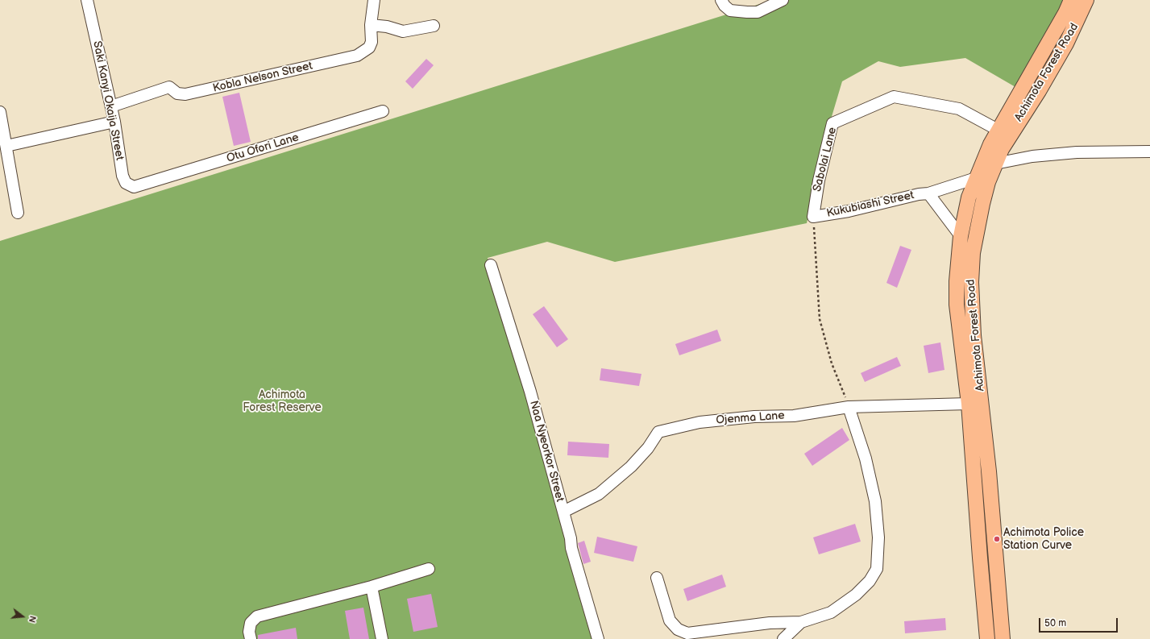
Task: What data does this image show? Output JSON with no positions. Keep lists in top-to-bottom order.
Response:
{
  "streets": {
    "main road": ["Achimota Forest Road"],
    "street": [
      "Kobla Nelson Street",
      "Saki Kanyi Okaija Street",
      "Otu Ofori Lane",
      "Sabolai Lane",
      "Kukubiashi Street",
      "Ojenma Lane",
      "Naa Nyeorkor Street"
    ]
  },
  "crossings": [
    ["Achimota Forest Road", "Sabolai Lane"],
    ["Achimota Forest Road", "Kukubiashi Street"],
    ["Achimota Forest Road", "Ojenma Lane"],
    ["Kobla Nelson Street", "Saki Kanyi Okaija Street"],
    ["Saki Kanyi Okaija Street", "Otu Ofori Lane"],
    ["Sabolai Lane", "Kukubiashi Street"],
    ["Ojenma Lane", "Naa Nyeorkor Street"]
  ],
  "parks": ["Achimota Forest Reserve"],
  "places": ["Achimota Police Station Curve"],
  "scale_bar": "50 m",
  "north": "right"
}
